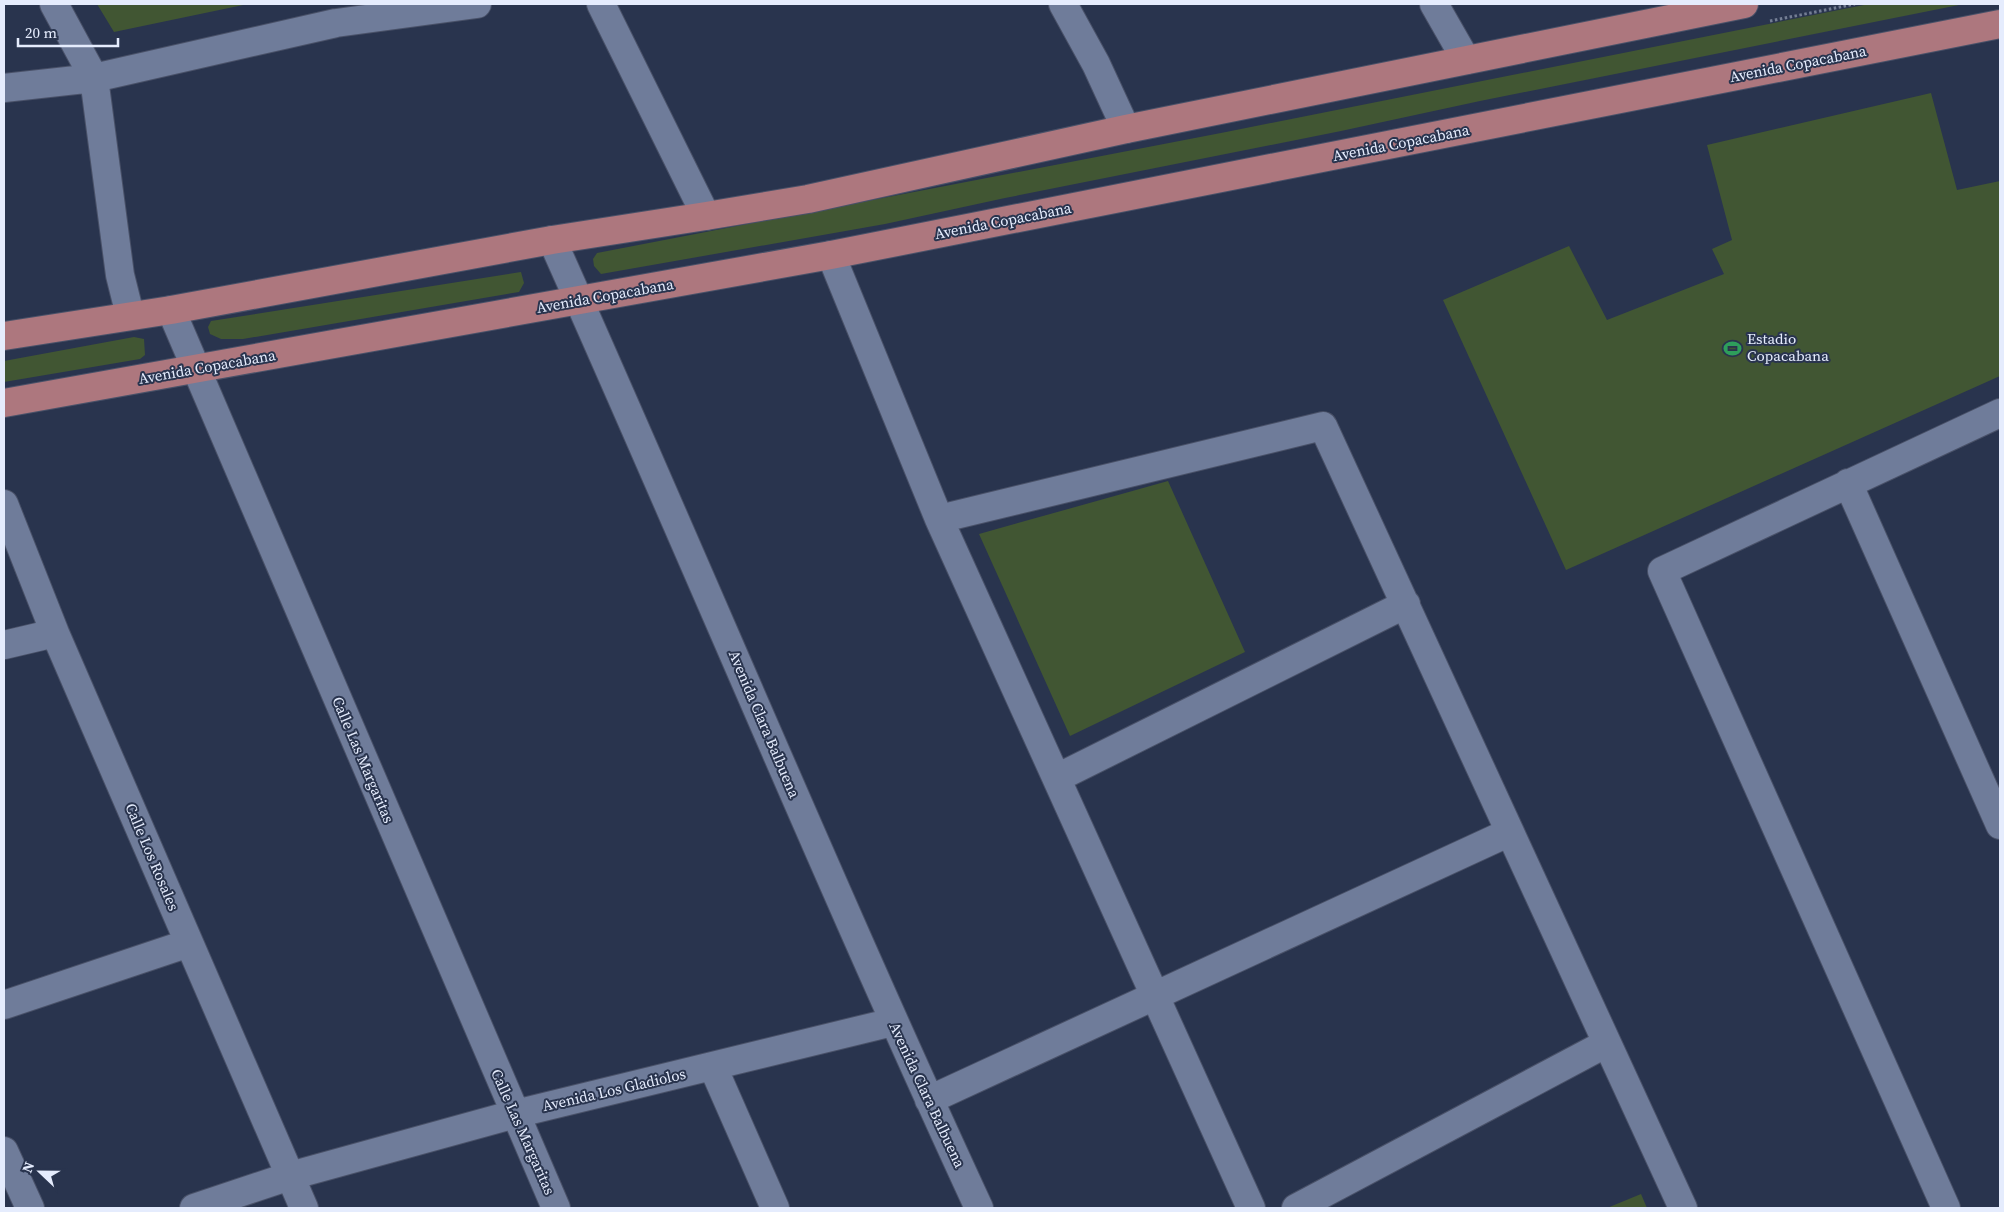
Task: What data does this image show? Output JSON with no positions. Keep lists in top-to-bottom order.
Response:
{
  "streets": {
    "main road": ["Avenida Copacabana"],
    "street": [
      "Avenida Clara Balbuena",
      "Calle Las Margaritas",
      "Calle Los Rosales",
      "Avenida Los Gladiolos"
    ]
  },
  "crossings": [
    ["Avenida Copacabana", "Avenida Clara Balbuena"],
    ["Avenida Copacabana", "Calle Las Margaritas"],
    ["Avenida Clara Balbuena", "Avenida Los Gladiolos"],
    ["Calle Las Margaritas", "Avenida Los Gladiolos"],
    ["Calle Los Rosales", "Avenida Los Gladiolos"]
  ],
  "places": {
    "sports": ["Estadio Copacabana"]
  },
  "scale_bar": "20 m",
  "north": "left"
}
